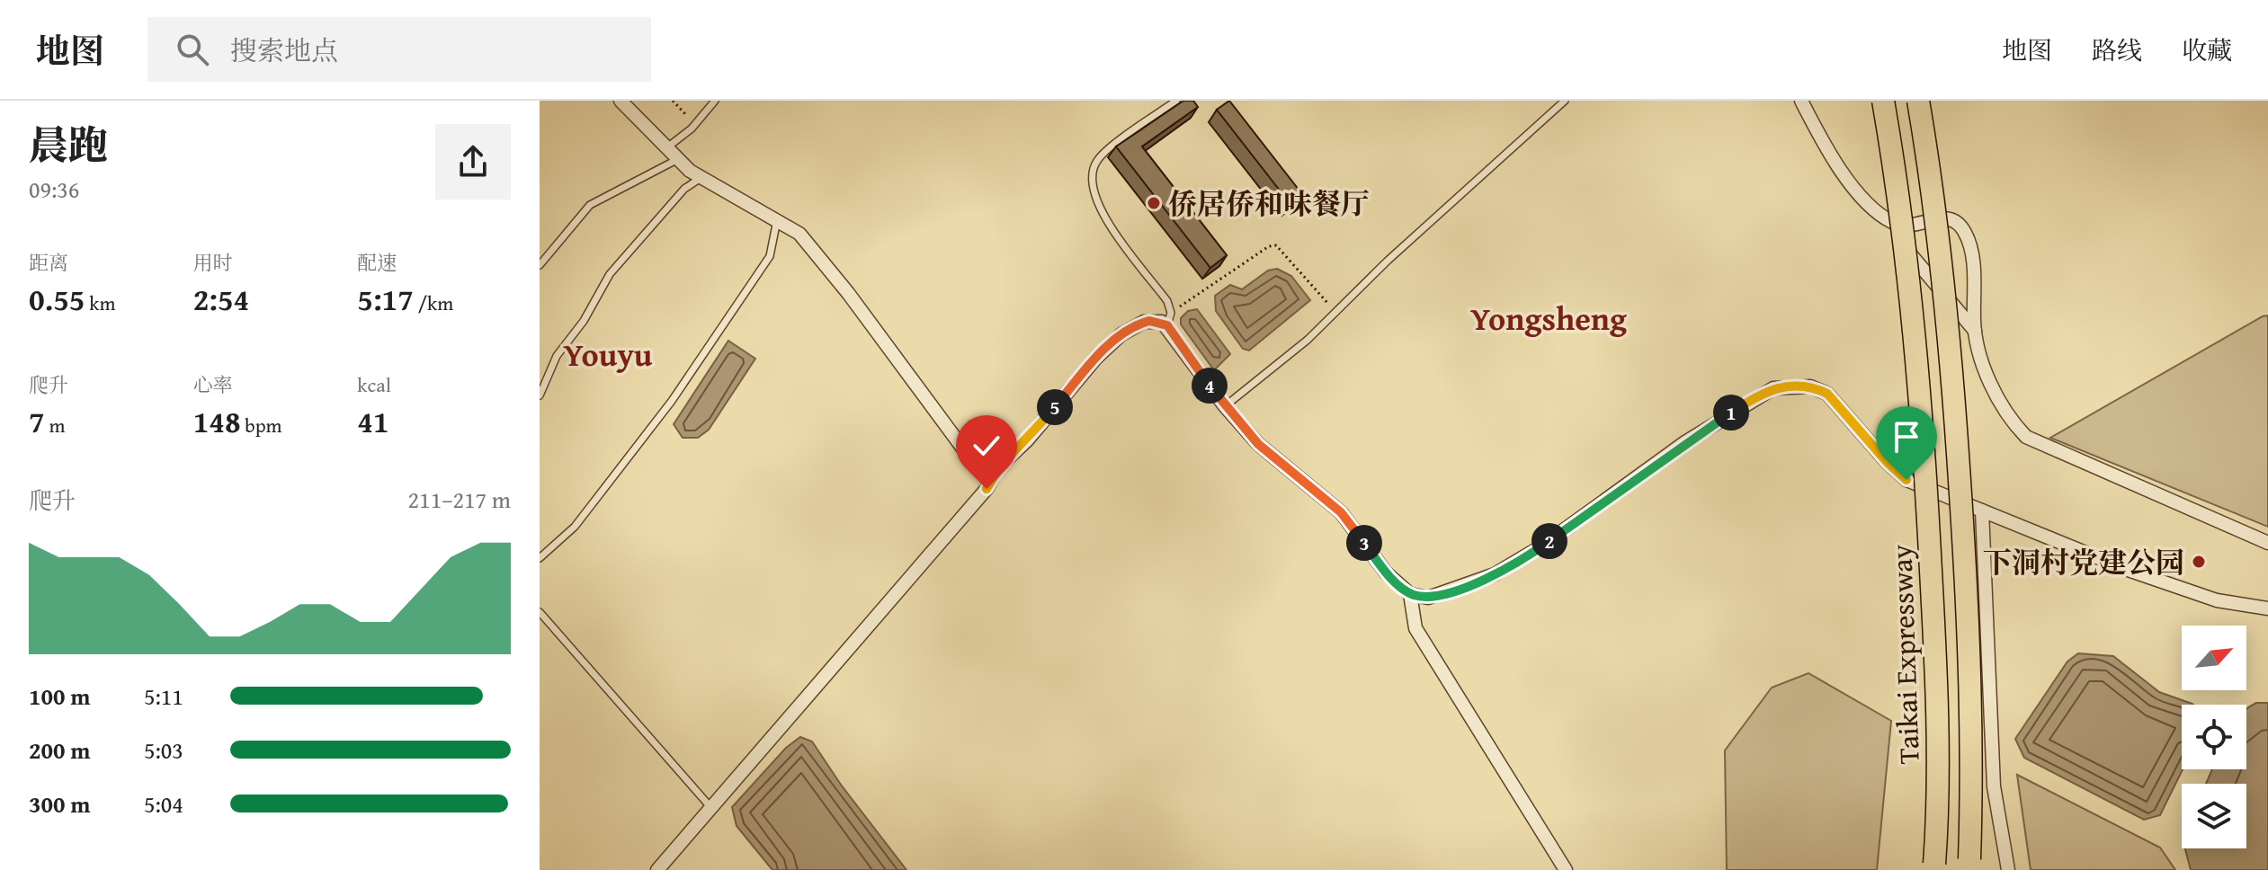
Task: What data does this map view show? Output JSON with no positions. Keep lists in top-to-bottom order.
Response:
{
  "streets": {
    "highway": ["Taikai Expressway"]
  },
  "districts": ["Yongsheng", "Youyu"],
  "places": ["侨居侨和味餐厅", "下洞村党建公园"],
  "north": "top right",
  "page": {
    "header": "地图",
    "search": "搜索地点",
    "nav": ["地图", "路线", "收藏"],
    "heading": ["晨跑", "09:36"],
    "stats": [
      ["距离", "0.55 km"],
      ["用时", "2:54"],
      ["配速", "5:17 /km"],
      ["爬升", "7 m"],
      ["心率", "148 bpm"],
      ["kcal", "41"]
    ],
    "pins": [
      "4",
      "5",
      "1",
      "2",
      "3"
    ],
    "chart": ["爬升", "211–217 m"],
    "list": [
      {
        "name": "100 m",
        "note": "5:11"
      },
      {
        "name": "200 m",
        "note": "5:03"
      },
      {
        "name": "300 m",
        "note": "5:04"
      }
    ]
  }
}
